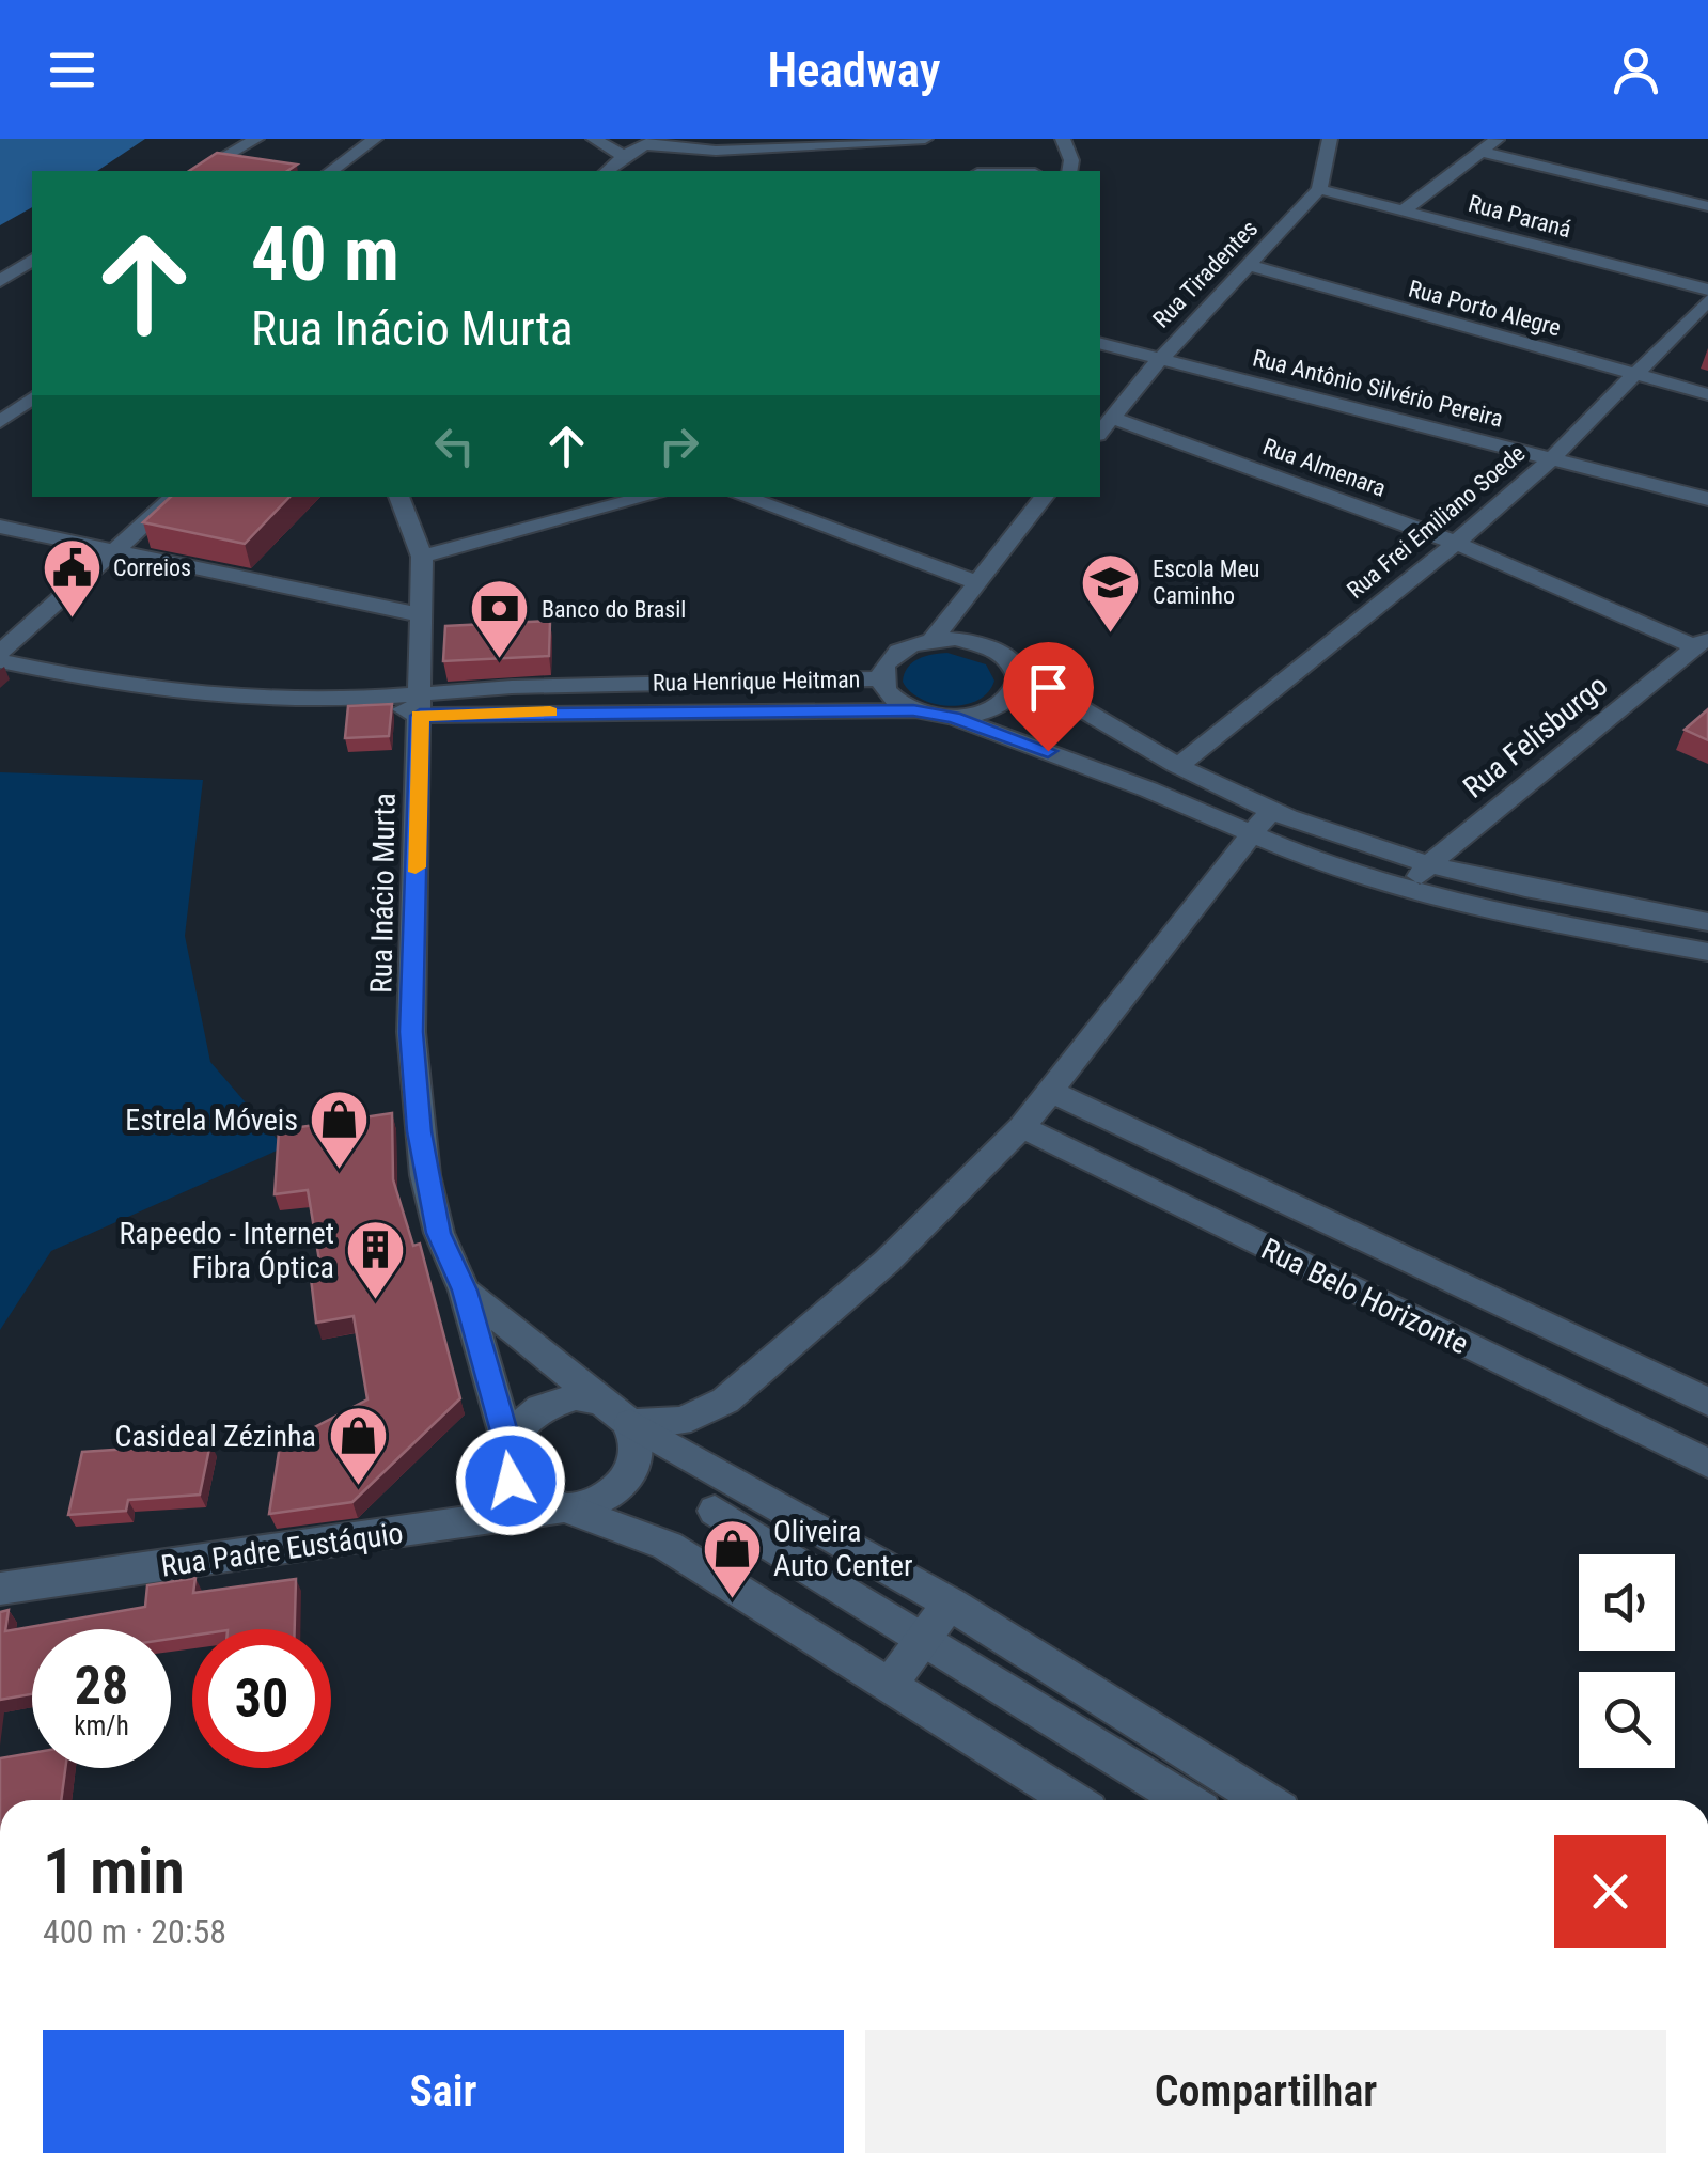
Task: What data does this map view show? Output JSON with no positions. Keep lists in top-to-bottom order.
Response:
{
  "streets": {
    "street": [
      "Rua Paraná",
      "Rua Tiradentes",
      "Rua Porto Alegre",
      "Rua Antônio Silvério Pereira",
      "Rua Almenara",
      "Rua Frei Emiliano Soede",
      "Rua Henrique Heitman",
      "Rua Felisburgo",
      "Rua Inácio Murta",
      "Rua Belo Horizonte",
      "Rua Padre Eustáquio"
    ]
  },
  "crossings": [
    ["Rua Paraná", "Rua Tiradentes"],
    ["Rua Tiradentes", "Rua Porto Alegre"],
    ["Rua Tiradentes", "Rua Antônio Silvério Pereira"],
    ["Rua Tiradentes", "Rua Almenara"],
    ["Rua Porto Alegre", "Rua Frei Emiliano Soede"],
    ["Rua Antônio Silvério Pereira", "Rua Frei Emiliano Soede"],
    ["Rua Almenara", "Rua Frei Emiliano Soede"],
    ["Rua Almenara", "Rua Felisburgo"],
    ["Rua Henrique Heitman", "Rua Inácio Murta"],
    ["Rua Inácio Murta", "Rua Padre Eustáquio"]
  ],
  "places": {
    "public building": ["Correios"],
    "school or university": ["Escola Meu Caminho"],
    "bank": ["Banco do Brasil"],
    "shop": ["Estrela Móveis", "Casideal Zézinha", "Oliveira Auto Center"],
    "building": ["Rapeedo - Internet Fibra Óptica"]
  },
  "page": {
    "header": "Headway",
    "turn": ["40 m", "Rua Inácio Murta"],
    "speed": "28 km/h",
    "limit": "30",
    "heading": ["1 min", "400 m · 20:58"],
    "buttons": ["Sair", "Compartilhar"]
  }
}
